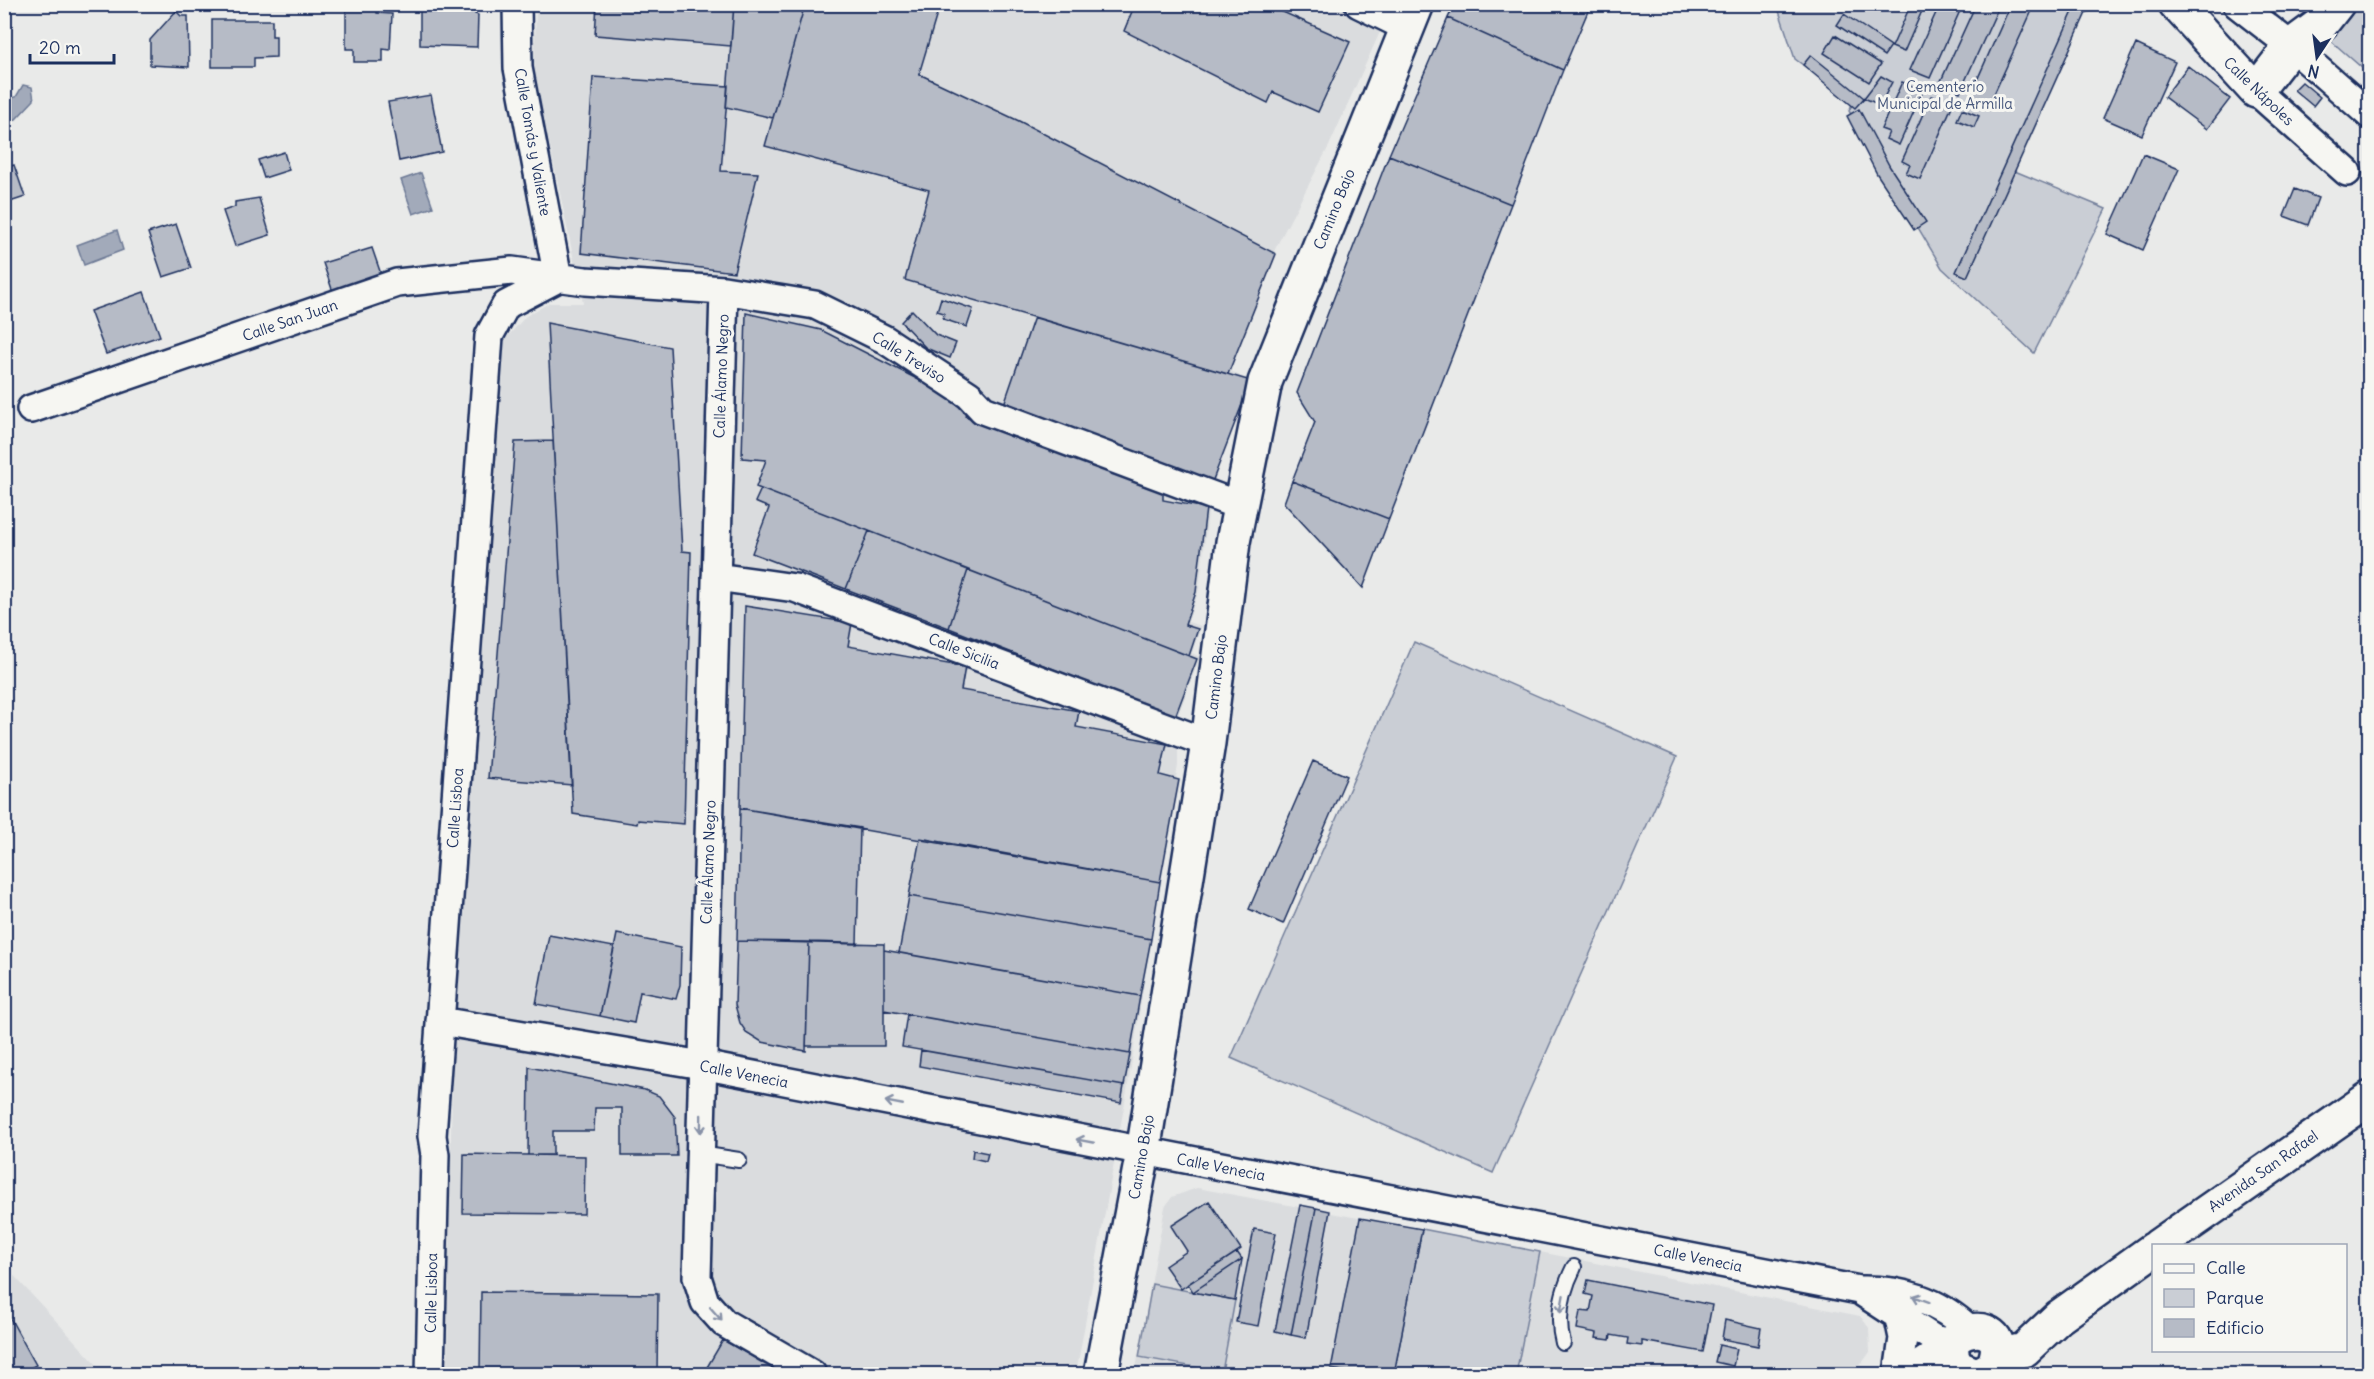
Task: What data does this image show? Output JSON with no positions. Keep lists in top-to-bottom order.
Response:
{
  "streets": {
    "street": [
      "Calle Nápoles",
      "Calle Tomás y Valiente",
      "Camino Bajo",
      "Calle San Juan",
      "Calle Treviso",
      "Calle Álamo Negro",
      "Calle Sicilia",
      "Calle Lisboa",
      "Calle Venecia",
      "Avenida San Rafael"
    ]
  },
  "crossings": [
    ["Calle Tomás y Valiente", "Calle San Juan"],
    ["Calle Tomás y Valiente", "Calle Treviso"],
    ["Calle Tomás y Valiente", "Calle Lisboa"],
    ["Camino Bajo", "Calle Treviso"],
    ["Camino Bajo", "Calle Sicilia"],
    ["Camino Bajo", "Calle Venecia"],
    ["Calle San Juan", "Calle Treviso"],
    ["Calle San Juan", "Calle Lisboa"],
    ["Calle Treviso", "Calle Álamo Negro"],
    ["Calle Treviso", "Calle Lisboa"],
    ["Calle Álamo Negro", "Calle Sicilia"],
    ["Calle Álamo Negro", "Calle Venecia"],
    ["Calle Lisboa", "Calle Venecia"]
  ],
  "parks": ["Cementerio Municipal de Armilla"],
  "legend": ["Calle", "Parque", "Edificio"],
  "scale_bar": "20 m",
  "north": "bottom"
}
